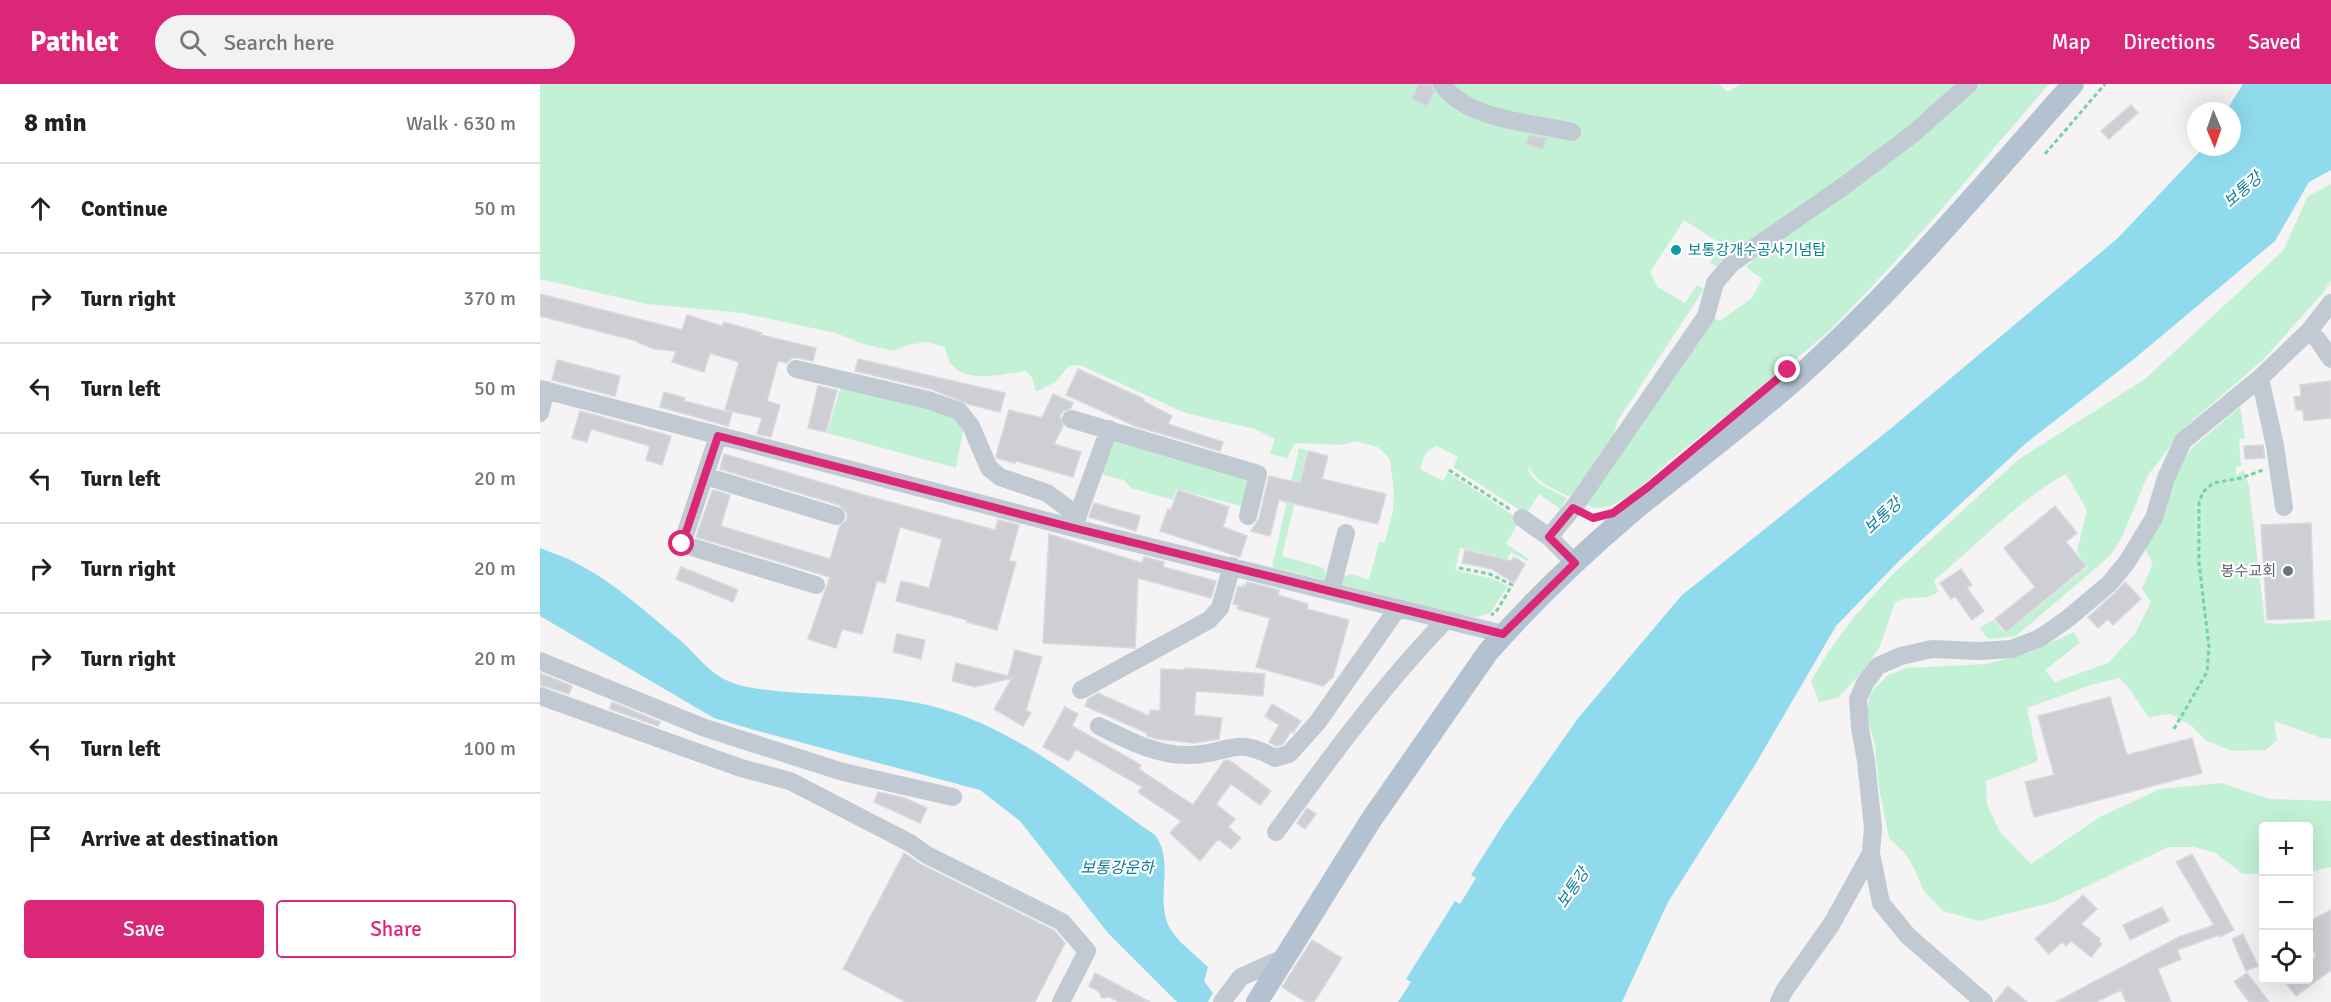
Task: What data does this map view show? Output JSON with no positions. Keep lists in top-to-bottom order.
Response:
{
  "water": ["보통강", "보통강운하"],
  "places": ["보통강개수공사기념탑", "봉수교회"],
  "north": "bottom",
  "page": {
    "header": "Pathlet",
    "search": "Search here",
    "nav": ["Map", "Directions", "Saved"],
    "heading": ["8 min", "Walk · 630 m"],
    "list": [
      ["Continue", "50 m"],
      ["Turn right", "370 m"],
      ["Turn left", "50 m"],
      ["Turn left", "20 m"],
      ["Turn right", "20 m"],
      ["Turn right", "20 m"],
      ["Turn left", "100 m"],
      "Arrive at destination"
    ],
    "map_buttons": ["+", "−"],
    "buttons": ["Save", "Share"]
  }
}
